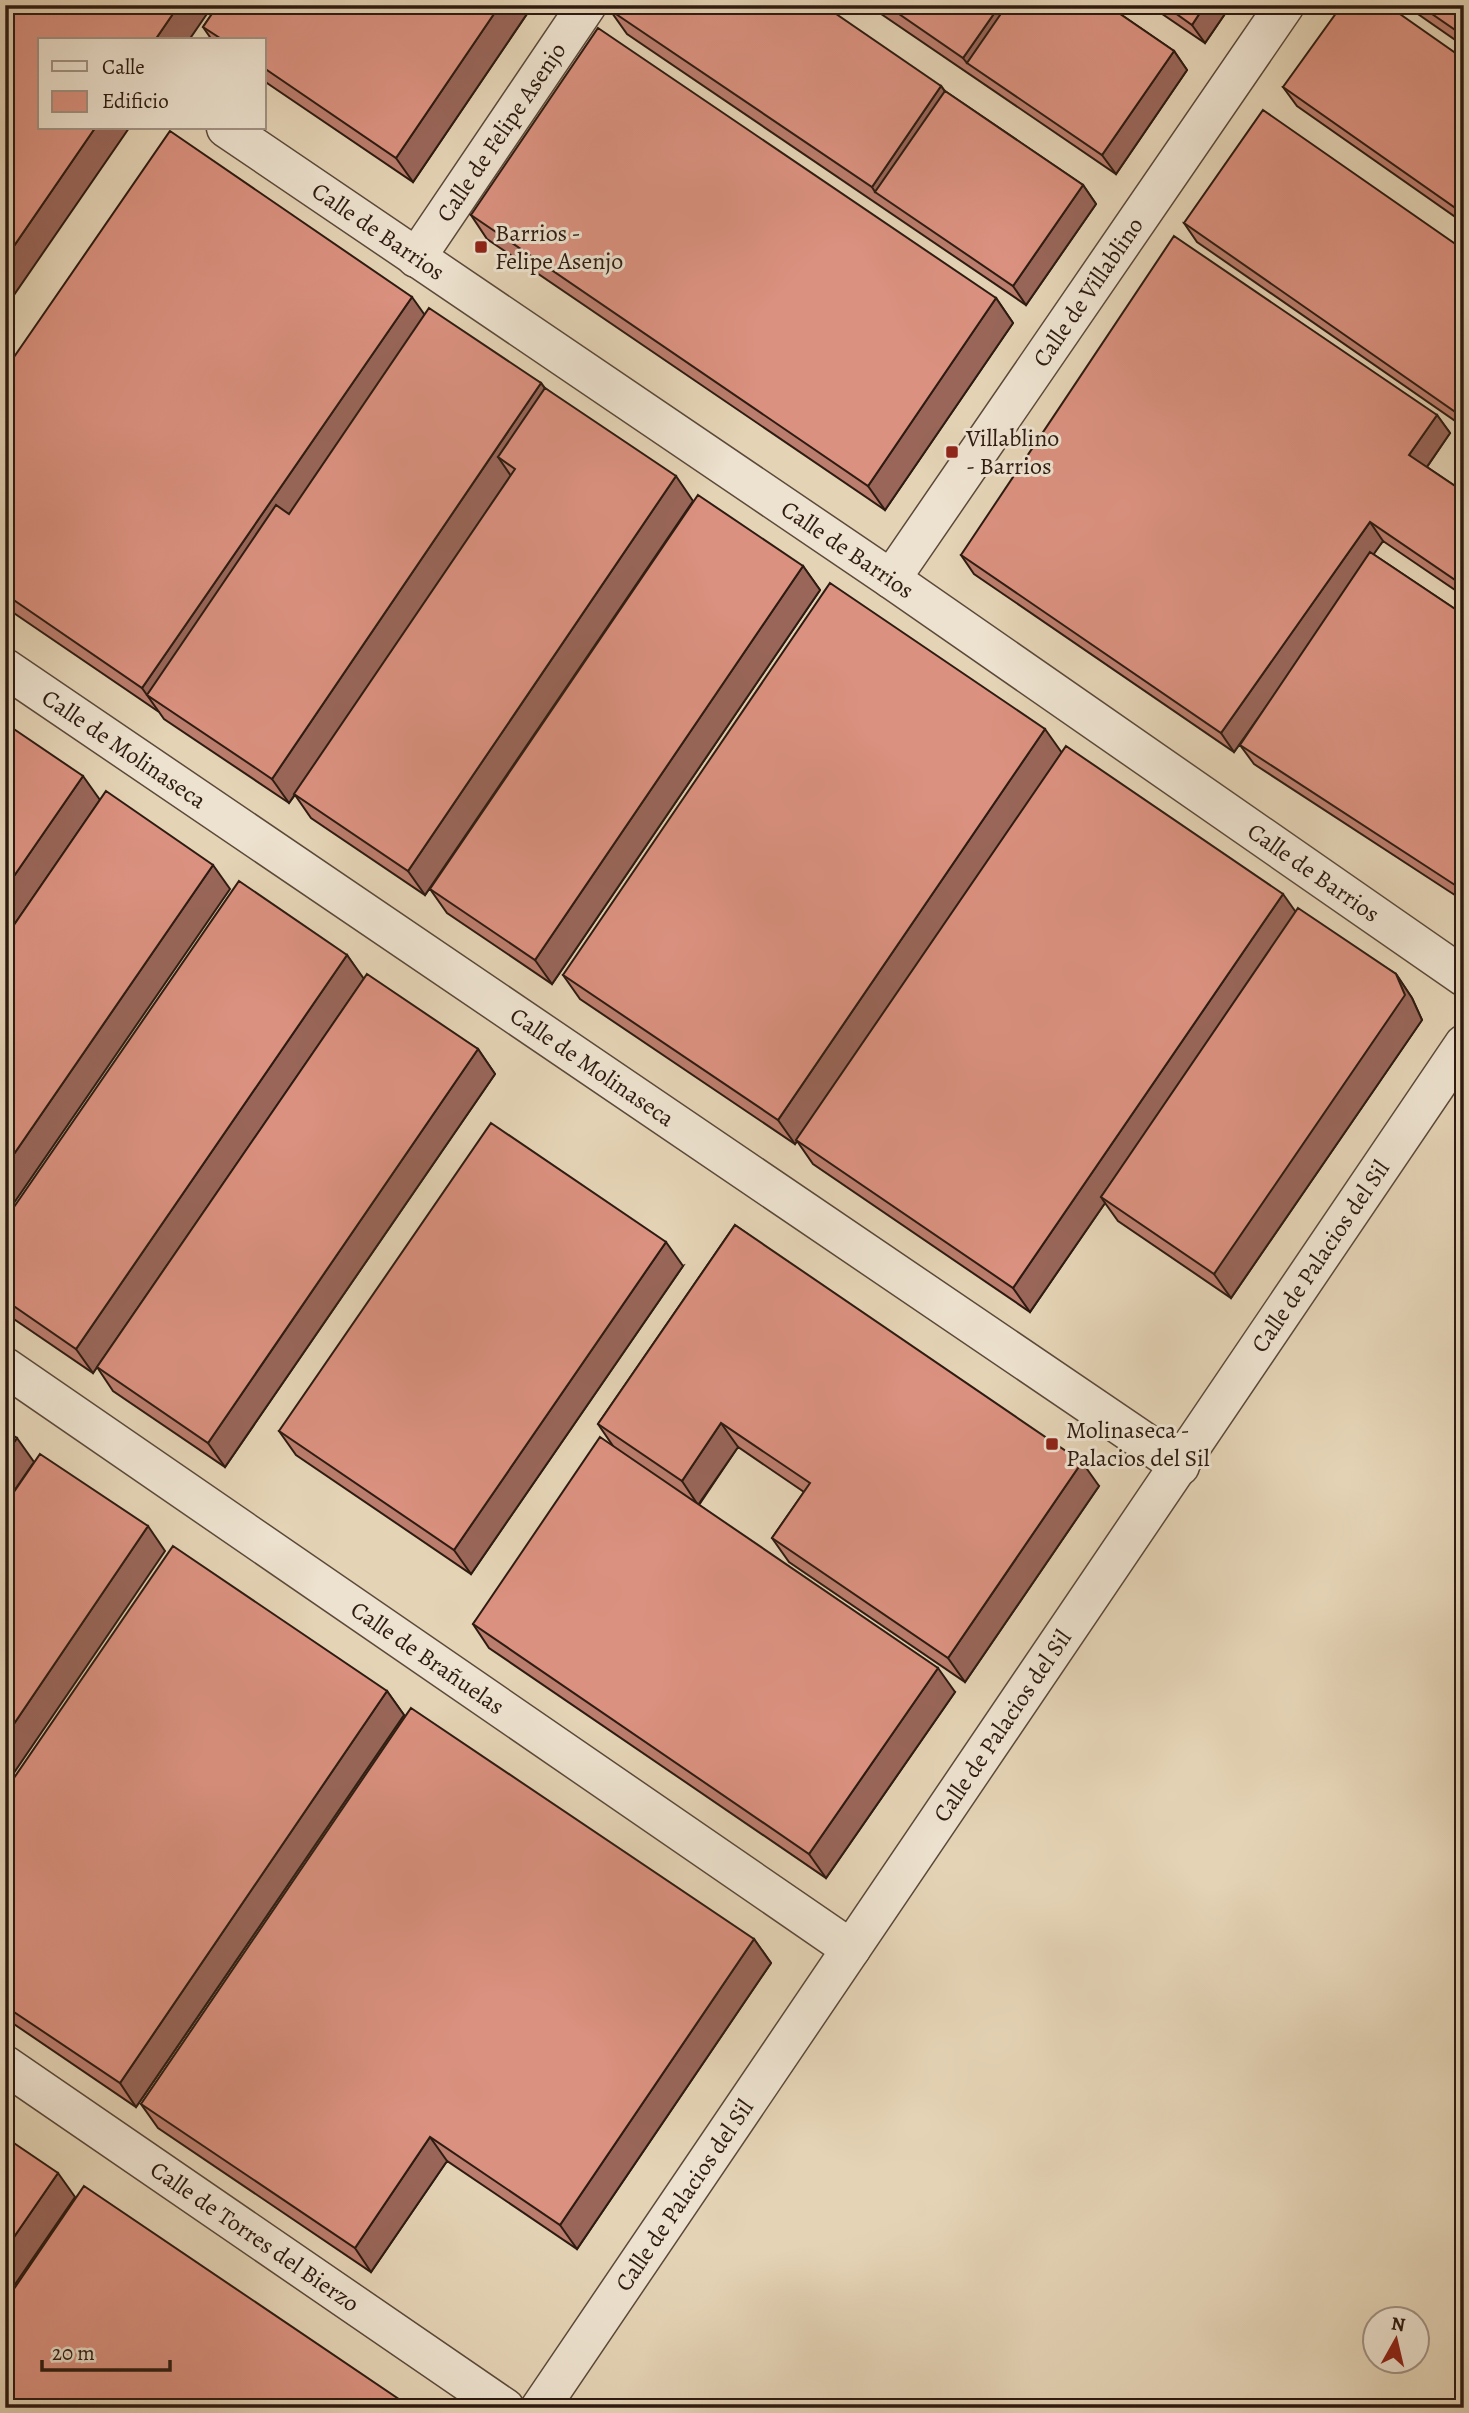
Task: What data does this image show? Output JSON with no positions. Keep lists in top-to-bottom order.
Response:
{
  "streets": {
    "street": [
      "Calle de Felipe Asenjo",
      "Calle de Barrios",
      "Calle de Villablino",
      "Calle de Molinaseca",
      "Calle de Palacios del Sil",
      "Calle de Brañuelas",
      "Calle de Torres del Bierzo"
    ]
  },
  "crossings": [
    ["Calle de Felipe Asenjo", "Calle de Barrios"],
    ["Calle de Barrios", "Calle de Villablino"],
    ["Calle de Molinaseca", "Calle de Palacios del Sil"],
    ["Calle de Palacios del Sil", "Calle de Brañuelas"]
  ],
  "places": {
    "transit": ["Barrios - Felipe Asenjo", "Villablino - Barrios", "Molinaseca - Palacios del Sil"]
  },
  "legend": ["Calle", "Edificio"],
  "scale_bar": "20 m",
  "north": "top"
}
